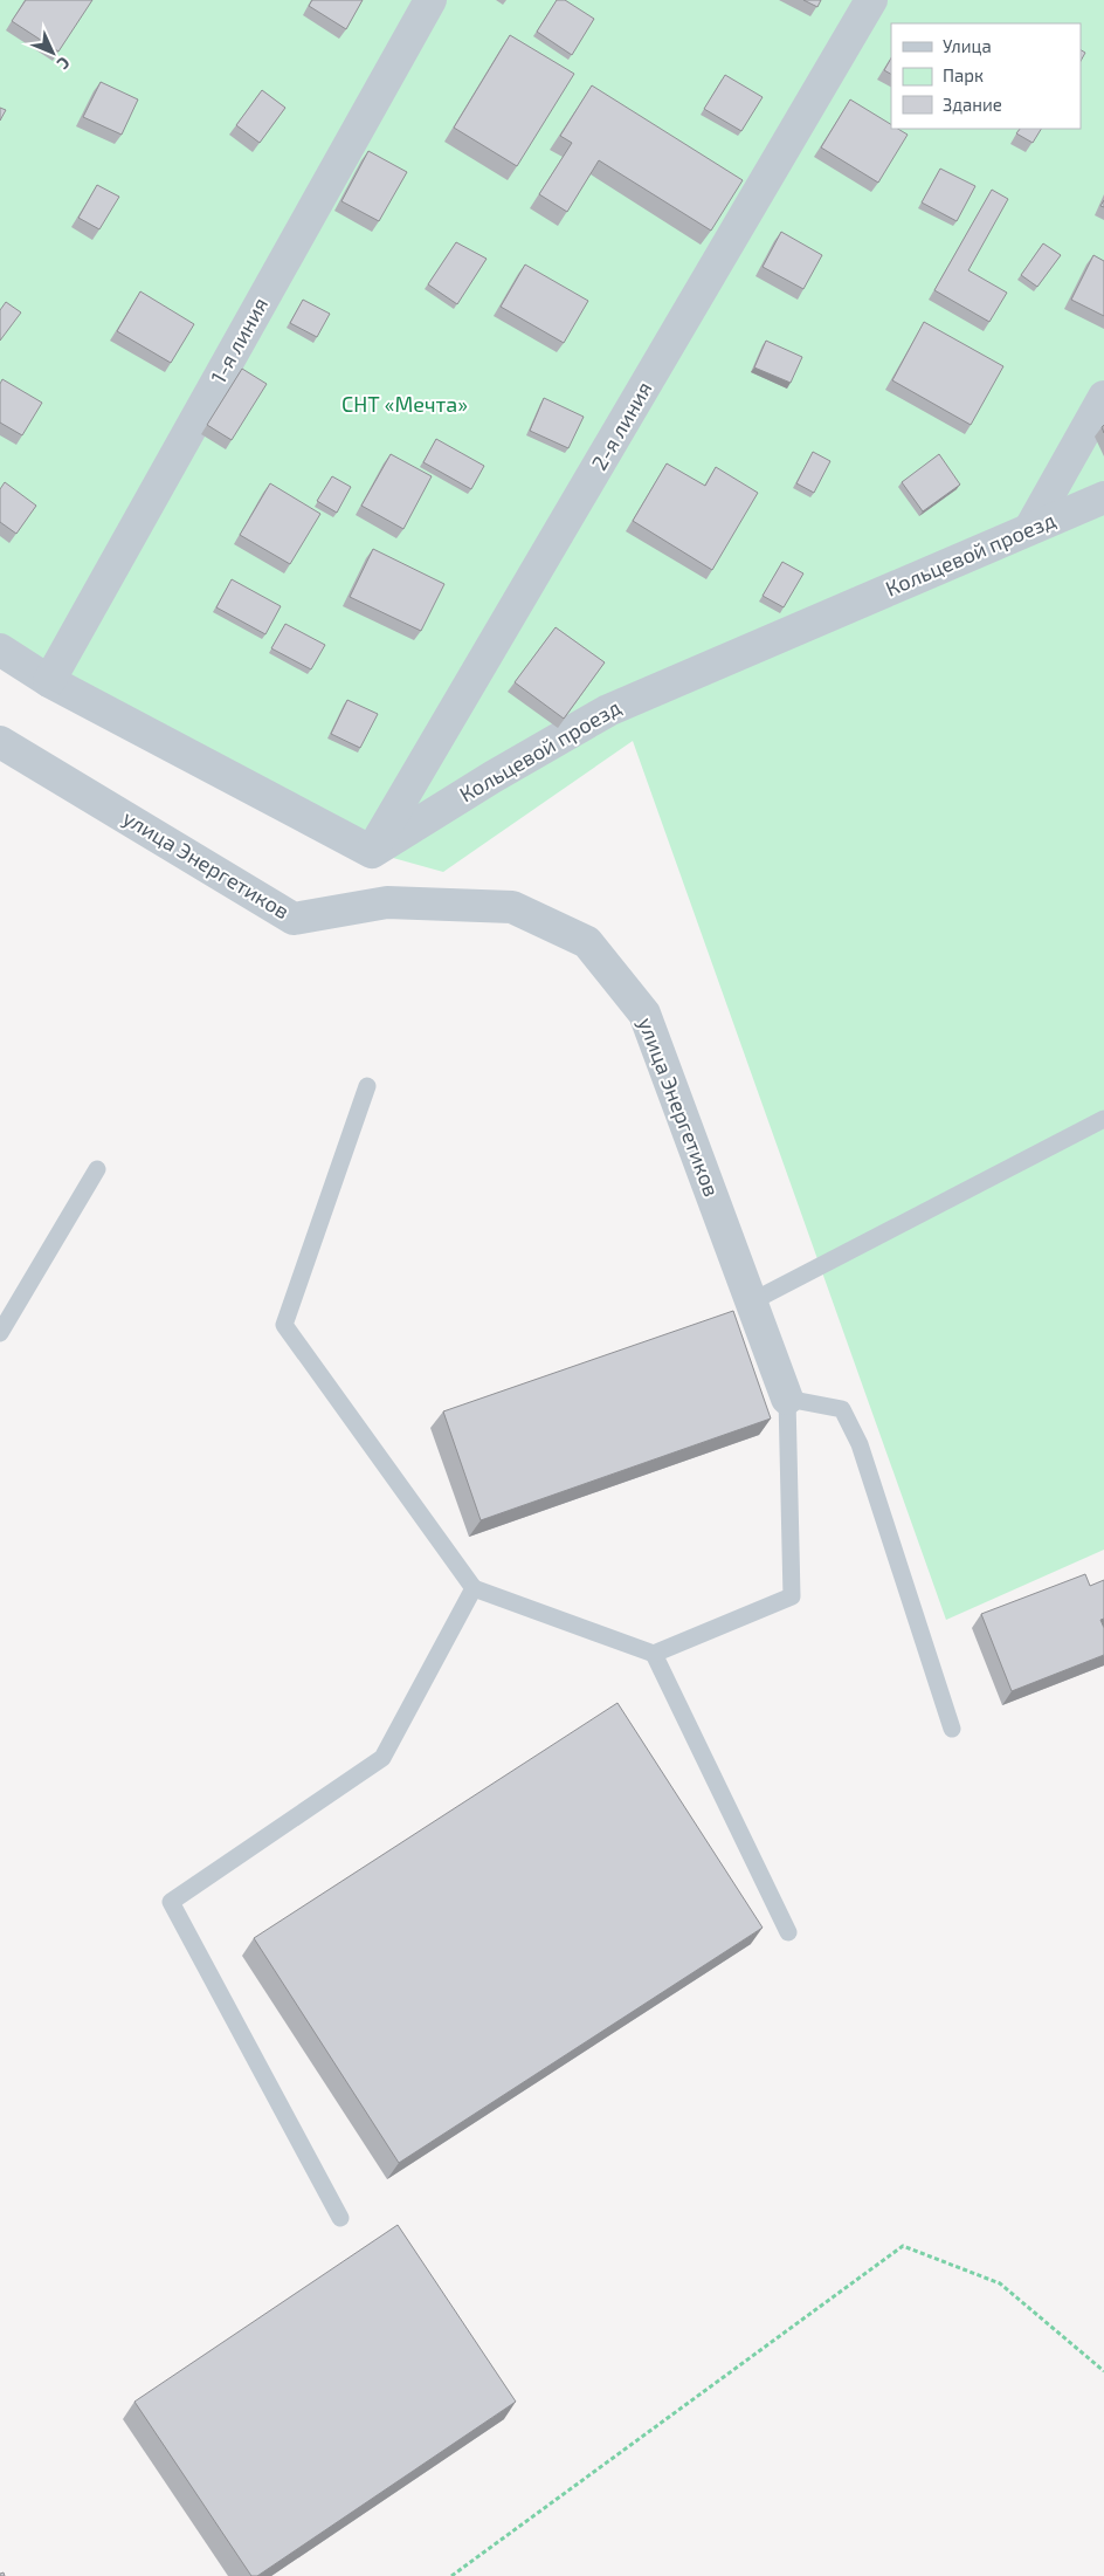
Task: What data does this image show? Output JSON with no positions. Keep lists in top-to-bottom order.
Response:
{
  "streets": {
    "street": [
      "1-я линия",
      "2-я линия",
      "Кольцевой проезд",
      "улица Энергетиков"
    ]
  },
  "crossings": [
    ["2-я линия", "Кольцевой проезд"]
  ],
  "parks": ["СНТ «Мечта»"],
  "legend": ["Улица", "Парк", "Здание"],
  "north": "bottom right"
}
